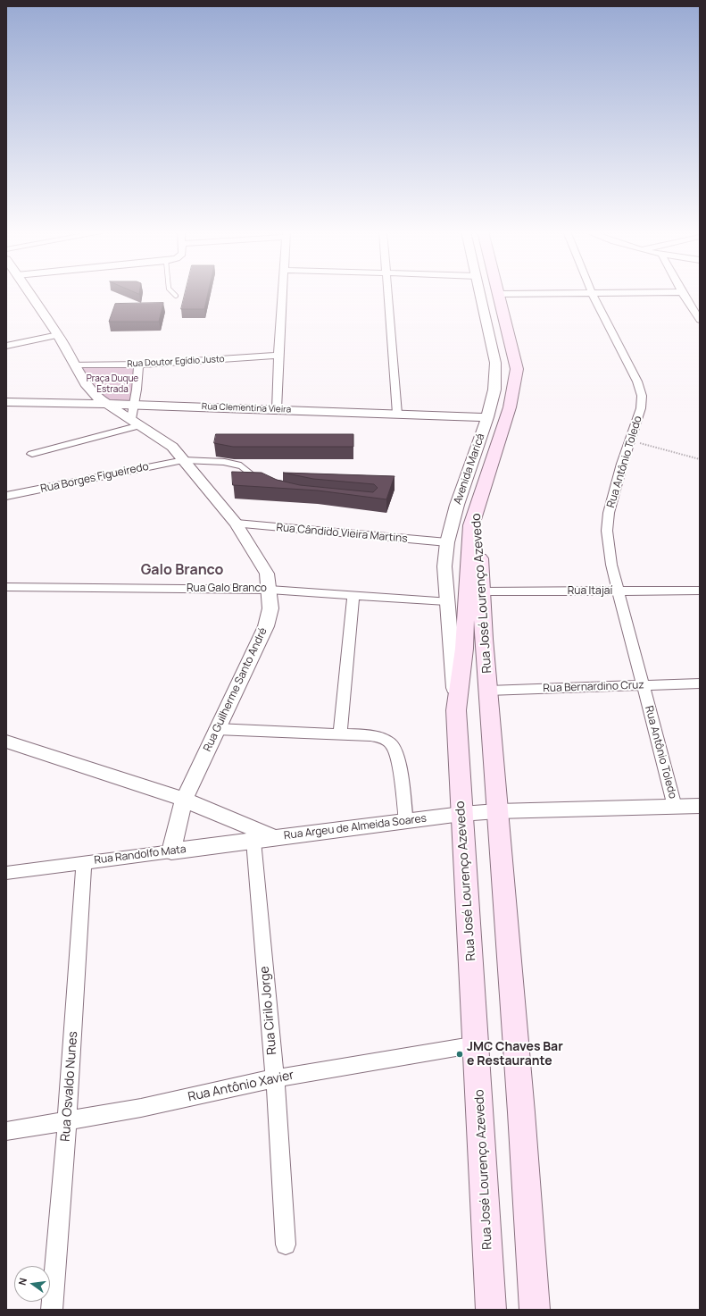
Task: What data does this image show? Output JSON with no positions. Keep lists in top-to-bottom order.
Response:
{
  "streets": {
    "main road": ["Rua José Lourenço Azevedo"],
    "street": [
      "Rua Doutor Egídio Justo",
      "Rua Clementina Vieira",
      "Rua Antônio Toledo",
      "Avenida Maricá",
      "Rua Borges Figueiredo",
      "Rua Cândido Vieira Martins",
      "Rua Galo Branco",
      "Rua Itajaí",
      "Rua Bernardino Cruz",
      "Rua Guilherme Santo André",
      "Rua Argeu de Almeida Soares",
      "Rua Randolfo Mata",
      "Rua Cirilo Jorge",
      "Rua Osvaldo Nunes",
      "Rua Antônio Xavier"
    ]
  },
  "crossings": [
    ["Rua Doutor Egídio Justo", "Rua Guilherme Santo André"],
    ["Rua Clementina Vieira", "Avenida Maricá"],
    ["Rua Clementina Vieira", "Rua Guilherme Santo André"],
    ["Rua Antônio Toledo", "Rua Itajaí"],
    ["Rua Antônio Toledo", "Rua Bernardino Cruz"],
    ["Rua Antônio Toledo", "Rua Argeu de Almeida Soares"],
    ["Avenida Maricá", "Rua Cândido Vieira Martins"],
    ["Avenida Maricá", "Rua Galo Branco"],
    ["Avenida Maricá", "Rua José Lourenço Azevedo"],
    ["Rua Borges Figueiredo", "Rua Guilherme Santo André"],
    ["Rua Cândido Vieira Martins", "Rua Guilherme Santo André"],
    ["Rua Galo Branco", "Rua Guilherme Santo André"],
    ["Rua Itajaí", "Rua José Lourenço Azevedo"],
    ["Rua José Lourenço Azevedo", "Rua Bernardino Cruz"],
    ["Rua José Lourenço Azevedo", "Rua Argeu de Almeida Soares"],
    ["Rua José Lourenço Azevedo", "Rua Antônio Xavier"],
    ["Rua Guilherme Santo André", "Rua Argeu de Almeida Soares"],
    ["Rua Guilherme Santo André", "Rua Randolfo Mata"],
    ["Rua Argeu de Almeida Soares", "Rua Randolfo Mata"],
    ["Rua Randolfo Mata", "Rua Cirilo Jorge"],
    ["Rua Randolfo Mata", "Rua Osvaldo Nunes"],
    ["Rua Cirilo Jorge", "Rua Antônio Xavier"],
    ["Rua Osvaldo Nunes", "Rua Antônio Xavier"]
  ],
  "districts": ["Galo Branco"],
  "parks": ["Praça Duque Estrada"],
  "places": ["JMC Chaves Bar e Restaurante"],
  "north": "left"
}
